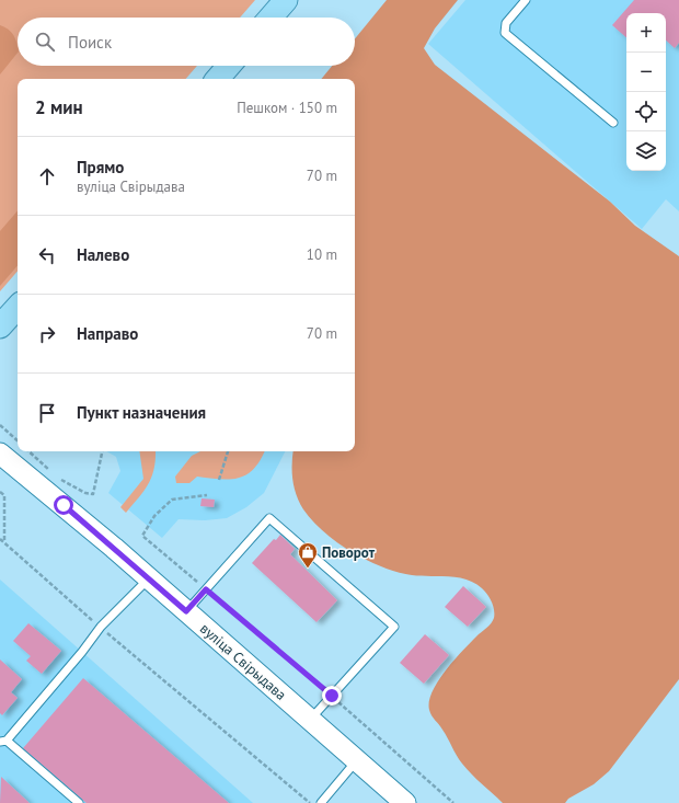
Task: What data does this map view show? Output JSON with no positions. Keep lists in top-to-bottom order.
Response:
{
  "streets": {
    "main road": ["вуліца Свірыдава"]
  },
  "places": {
    "shop": ["Поворот"]
  },
  "page": {
    "map_buttons": ["+", "−"],
    "search": "Поиск",
    "heading": ["2 мин", "Пешком · 150 m"],
    "list": [
      ["Прямо", "вуліца Свірыдава", "70 m"],
      ["Налево", "10 m"],
      ["Направо", "70 m"],
      "Пункт назначения"
    ]
  }
}
